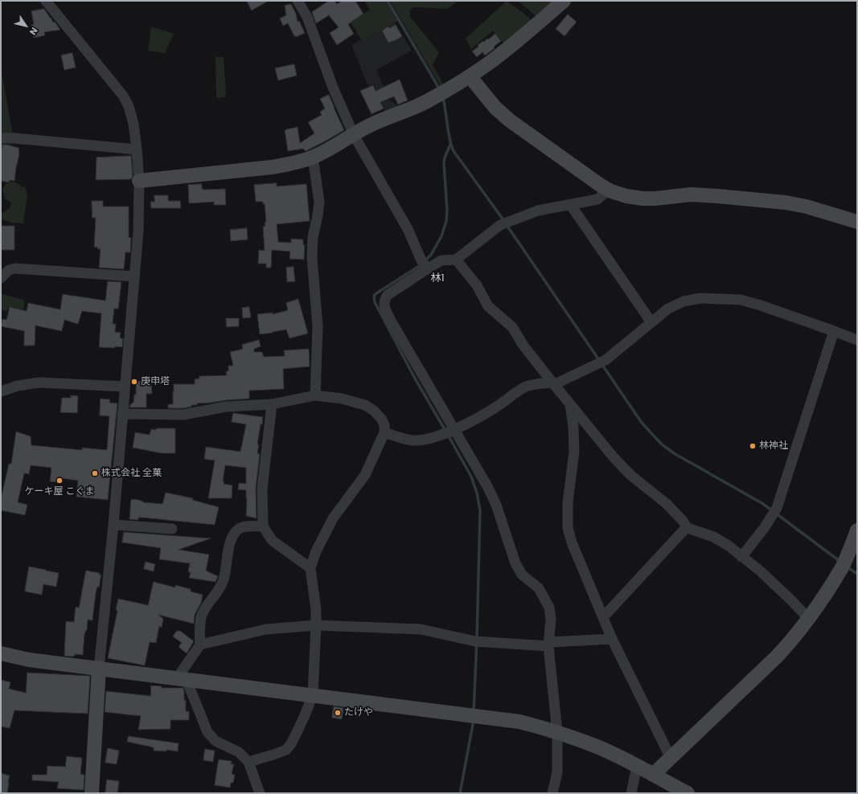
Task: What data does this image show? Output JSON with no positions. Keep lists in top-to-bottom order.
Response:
{
  "districts": ["林1"],
  "places": [
    "庚申塔",
    "林神社",
    "株式会社 全菓",
    "ケーキ屋 こぐま",
    "たけや"
  ],
  "north": "bottom right"
}
